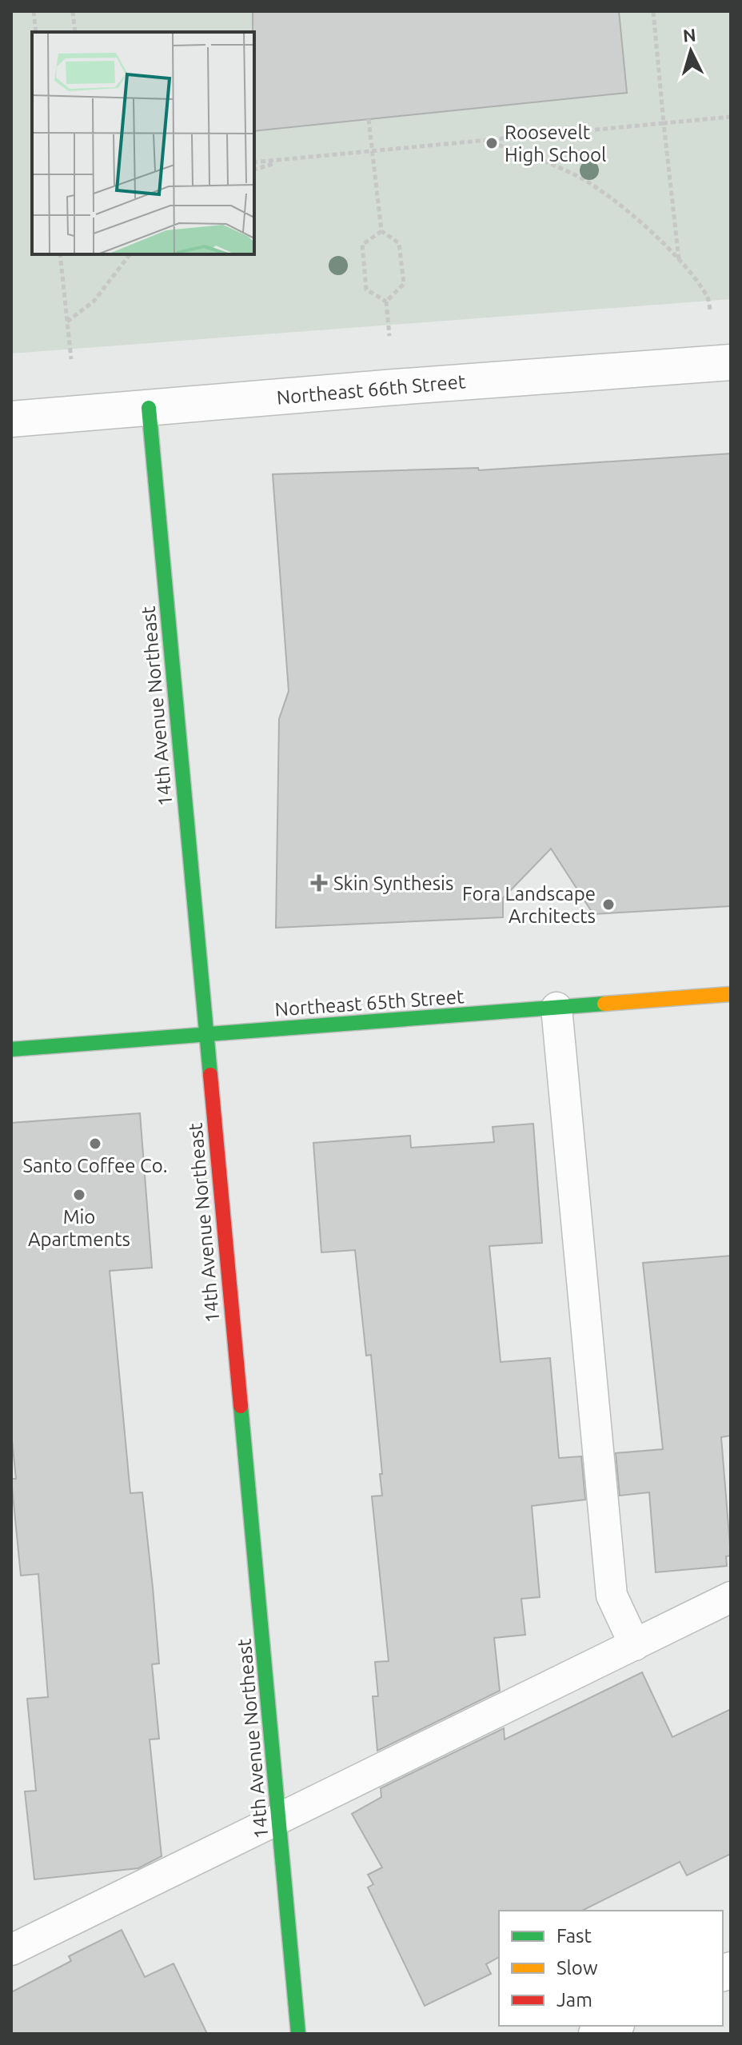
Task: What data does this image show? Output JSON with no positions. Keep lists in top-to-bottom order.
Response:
{
  "streets": {
    "street": ["Northeast 66th Street", "14th Avenue Northeast", "Northeast 65th Street"]
  },
  "crossings": [
    ["Northeast 66th Street", "14th Avenue Northeast"],
    ["14th Avenue Northeast", "Northeast 65th Street"]
  ],
  "places": {
    "other": [
      "Roosevelt High School",
      "Fora Landscape Architects",
      "Santo Coffee Co.",
      "Mio Apartments"
    ],
    "health": ["Skin Synthesis"]
  },
  "legend": ["Fast", "Slow", "Jam"],
  "north": "top"
}
